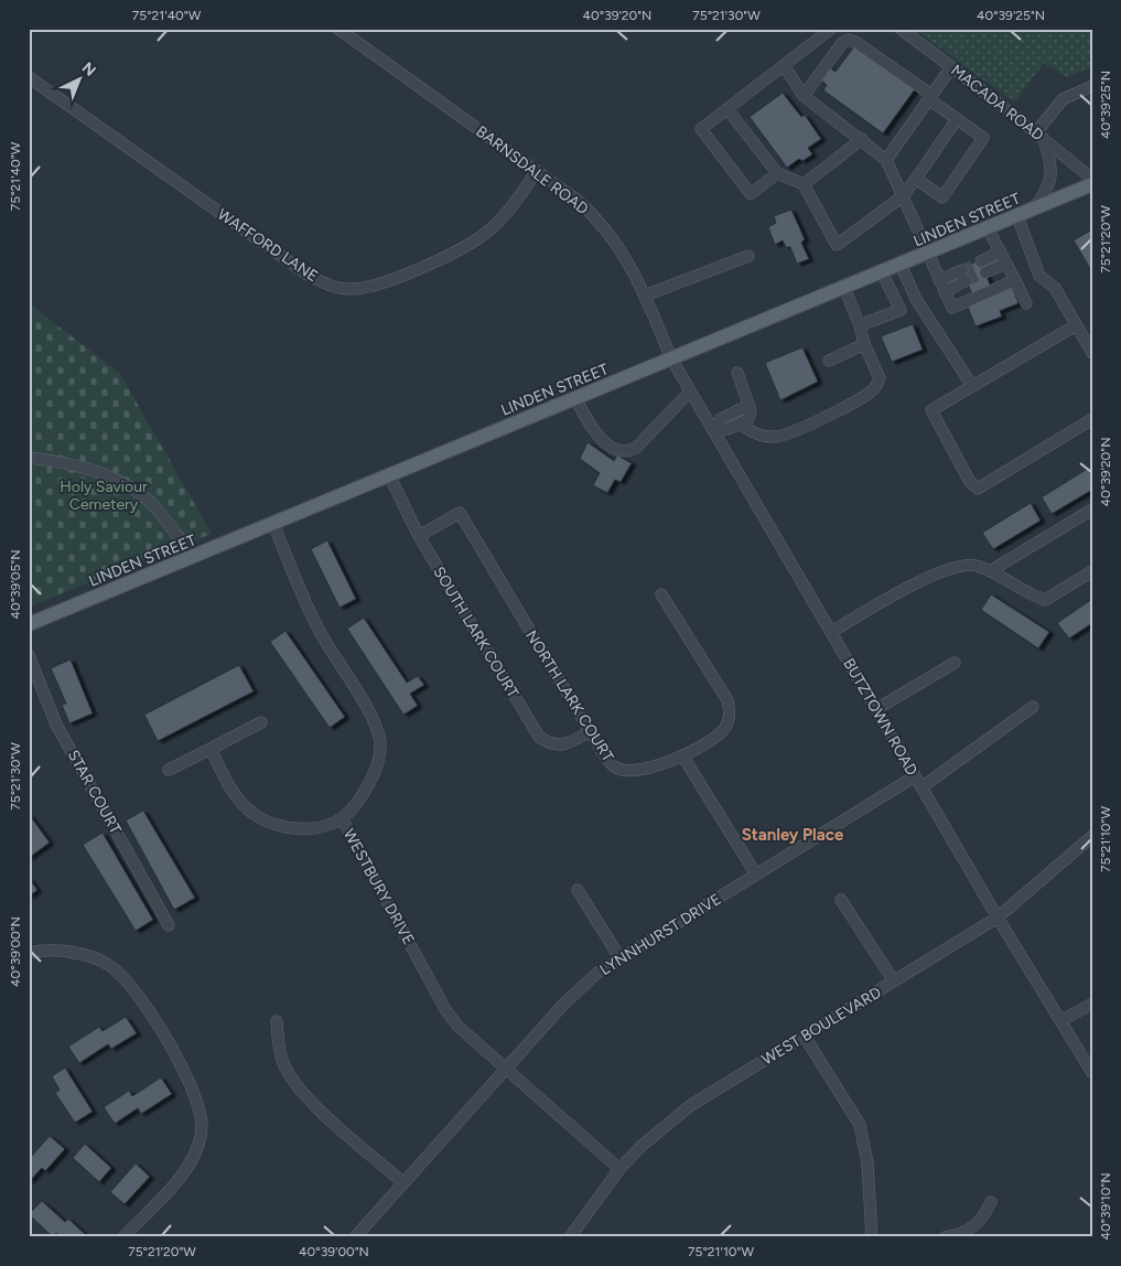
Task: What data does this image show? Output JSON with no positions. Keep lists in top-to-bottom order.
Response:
{
  "streets": {
    "main road": ["LINDEN STREET"],
    "street": [
      "MACADA ROAD",
      "BARNSDALE ROAD",
      "WAFFORD LANE",
      "SOUTH LARK COURT",
      "NORTH LARK COURT",
      "BUTZTOWN ROAD",
      "STAR COURT",
      "WESTBURY DRIVE",
      "LYNNHURST DRIVE",
      "WEST BOULEVARD"
    ]
  },
  "crossings": [
    ["BARNSDALE ROAD", "LINDEN STREET"],
    ["BARNSDALE ROAD", "WAFFORD LANE"],
    ["BARNSDALE ROAD", "BUTZTOWN ROAD"],
    ["LINDEN STREET", "SOUTH LARK COURT"],
    ["LINDEN STREET", "BUTZTOWN ROAD"],
    ["LINDEN STREET", "WESTBURY DRIVE"],
    ["SOUTH LARK COURT", "NORTH LARK COURT"],
    ["BUTZTOWN ROAD", "LYNNHURST DRIVE"],
    ["BUTZTOWN ROAD", "WEST BOULEVARD"],
    ["WESTBURY DRIVE", "LYNNHURST DRIVE"],
    ["WESTBURY DRIVE", "WEST BOULEVARD"]
  ],
  "districts": ["Stanley Place"],
  "parks": ["Holy Saviour Cemetery"],
  "north": "top right",
  "coordinates": [
    "75°21'40\"W",
    "40°39'20\"N",
    "75°21'30\"W",
    "40°39'25\"N",
    "75°21'20\"W",
    "40°39'05\"N",
    "75°21'10\"W",
    "40°39'00\"N",
    "40°39'10\"N"
  ]
}
